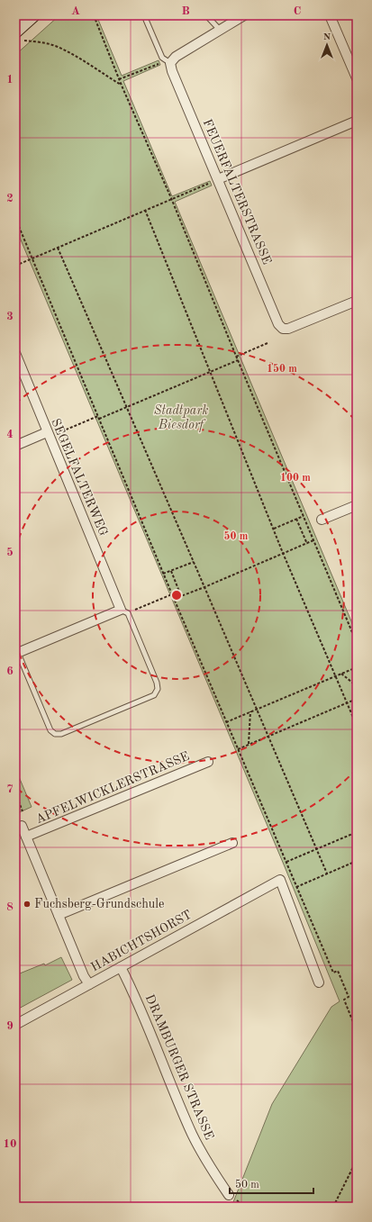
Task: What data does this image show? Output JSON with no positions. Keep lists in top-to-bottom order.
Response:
{
  "streets": {
    "street": [
      "FEUERFALTERSTRASSE",
      "SEGELFALTERWEG",
      "APFELWICKLERSTRASSE",
      "HABICHTSHORST",
      "DRAMBURGER STRASSE"
    ]
  },
  "crossings": [
    ["APFELWICKLERSTRASSE", "HABICHTSHORST"],
    ["HABICHTSHORST", "DRAMBURGER STRASSE"]
  ],
  "parks": ["Stadtpark Biesdorf"],
  "places": ["Fuchsberg-Grundschule"],
  "scale_bar": "50 m",
  "north": "top",
  "grid": {
    "columns": ["A", "B", "C"],
    "rows": [
      "1",
      "2",
      "3",
      "4",
      "5",
      "6",
      "7",
      "8",
      "9",
      "10"
    ]
  },
  "rings": ["150 m", "100 m", "50 m"]
}
